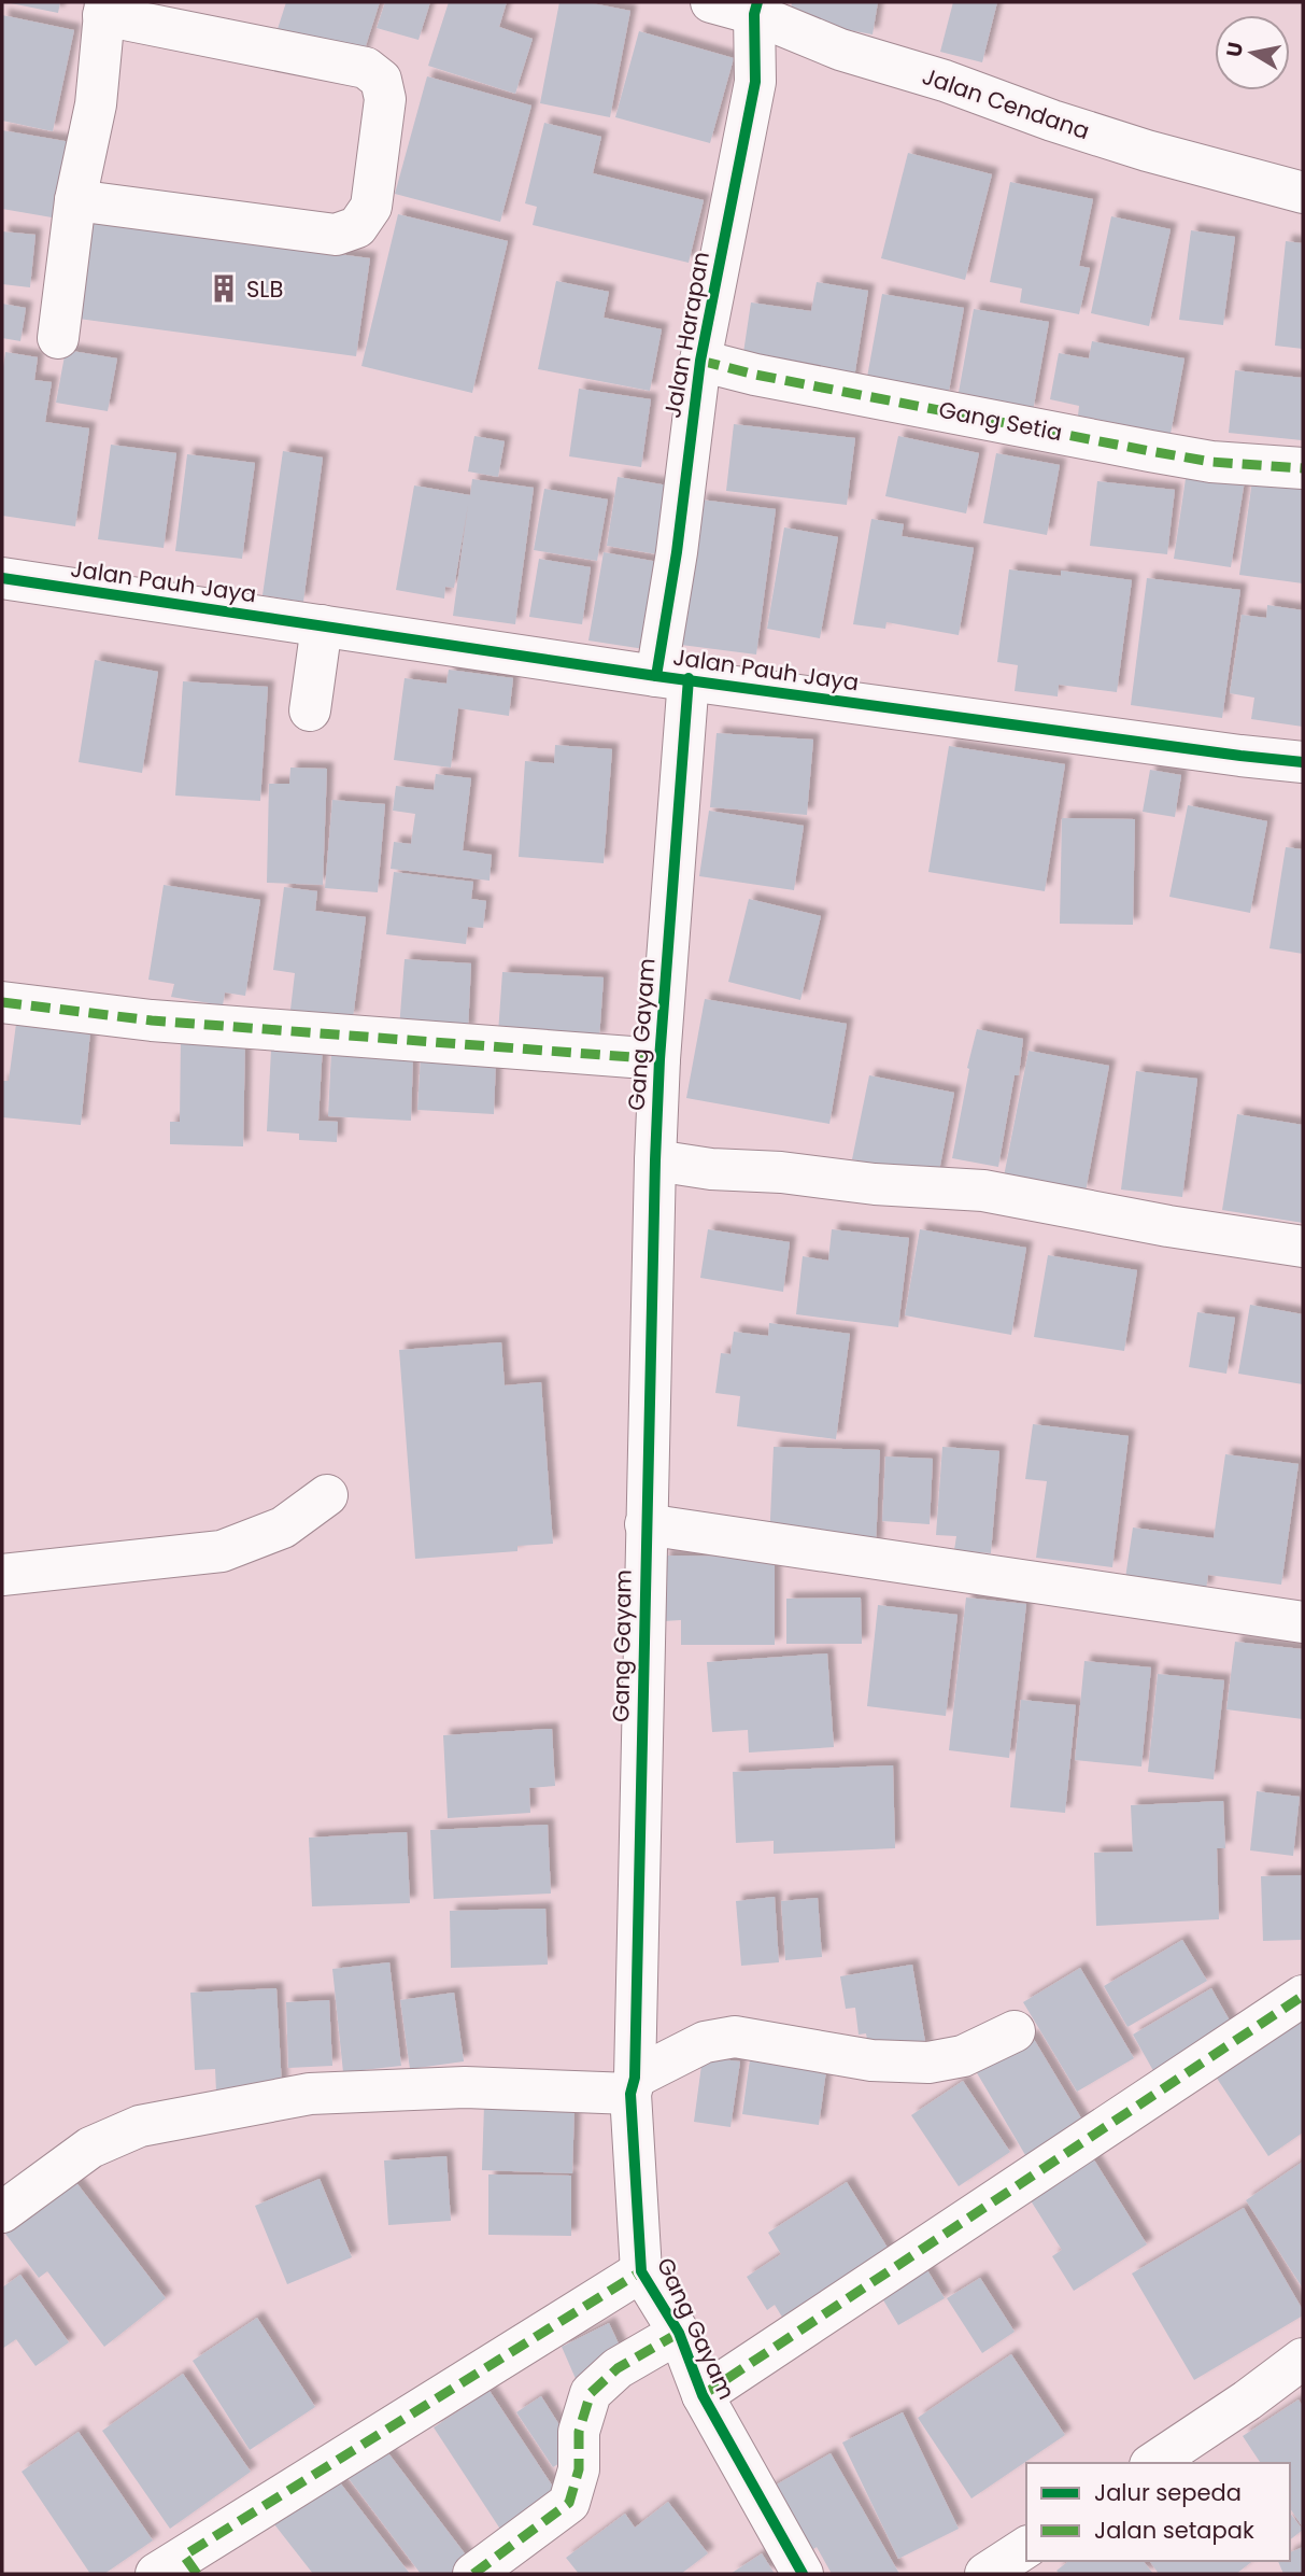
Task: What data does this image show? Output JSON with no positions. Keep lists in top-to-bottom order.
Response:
{
  "streets": {
    "street": [
      "Jalan Cendana",
      "Jalan Harapan",
      "Gang Setia",
      "Jalan Pauh Jaya",
      "Gang Gayam"
    ]
  },
  "crossings": [
    ["Jalan Cendana", "Jalan Harapan"],
    ["Jalan Harapan", "Gang Setia"],
    ["Jalan Harapan", "Jalan Pauh Jaya"],
    ["Jalan Harapan", "Gang Gayam"],
    ["Jalan Pauh Jaya", "Gang Gayam"]
  ],
  "places": {
    "building": ["SLB"]
  },
  "legend": ["Jalur sepeda", "Jalan setapak"],
  "north": "left"
}
